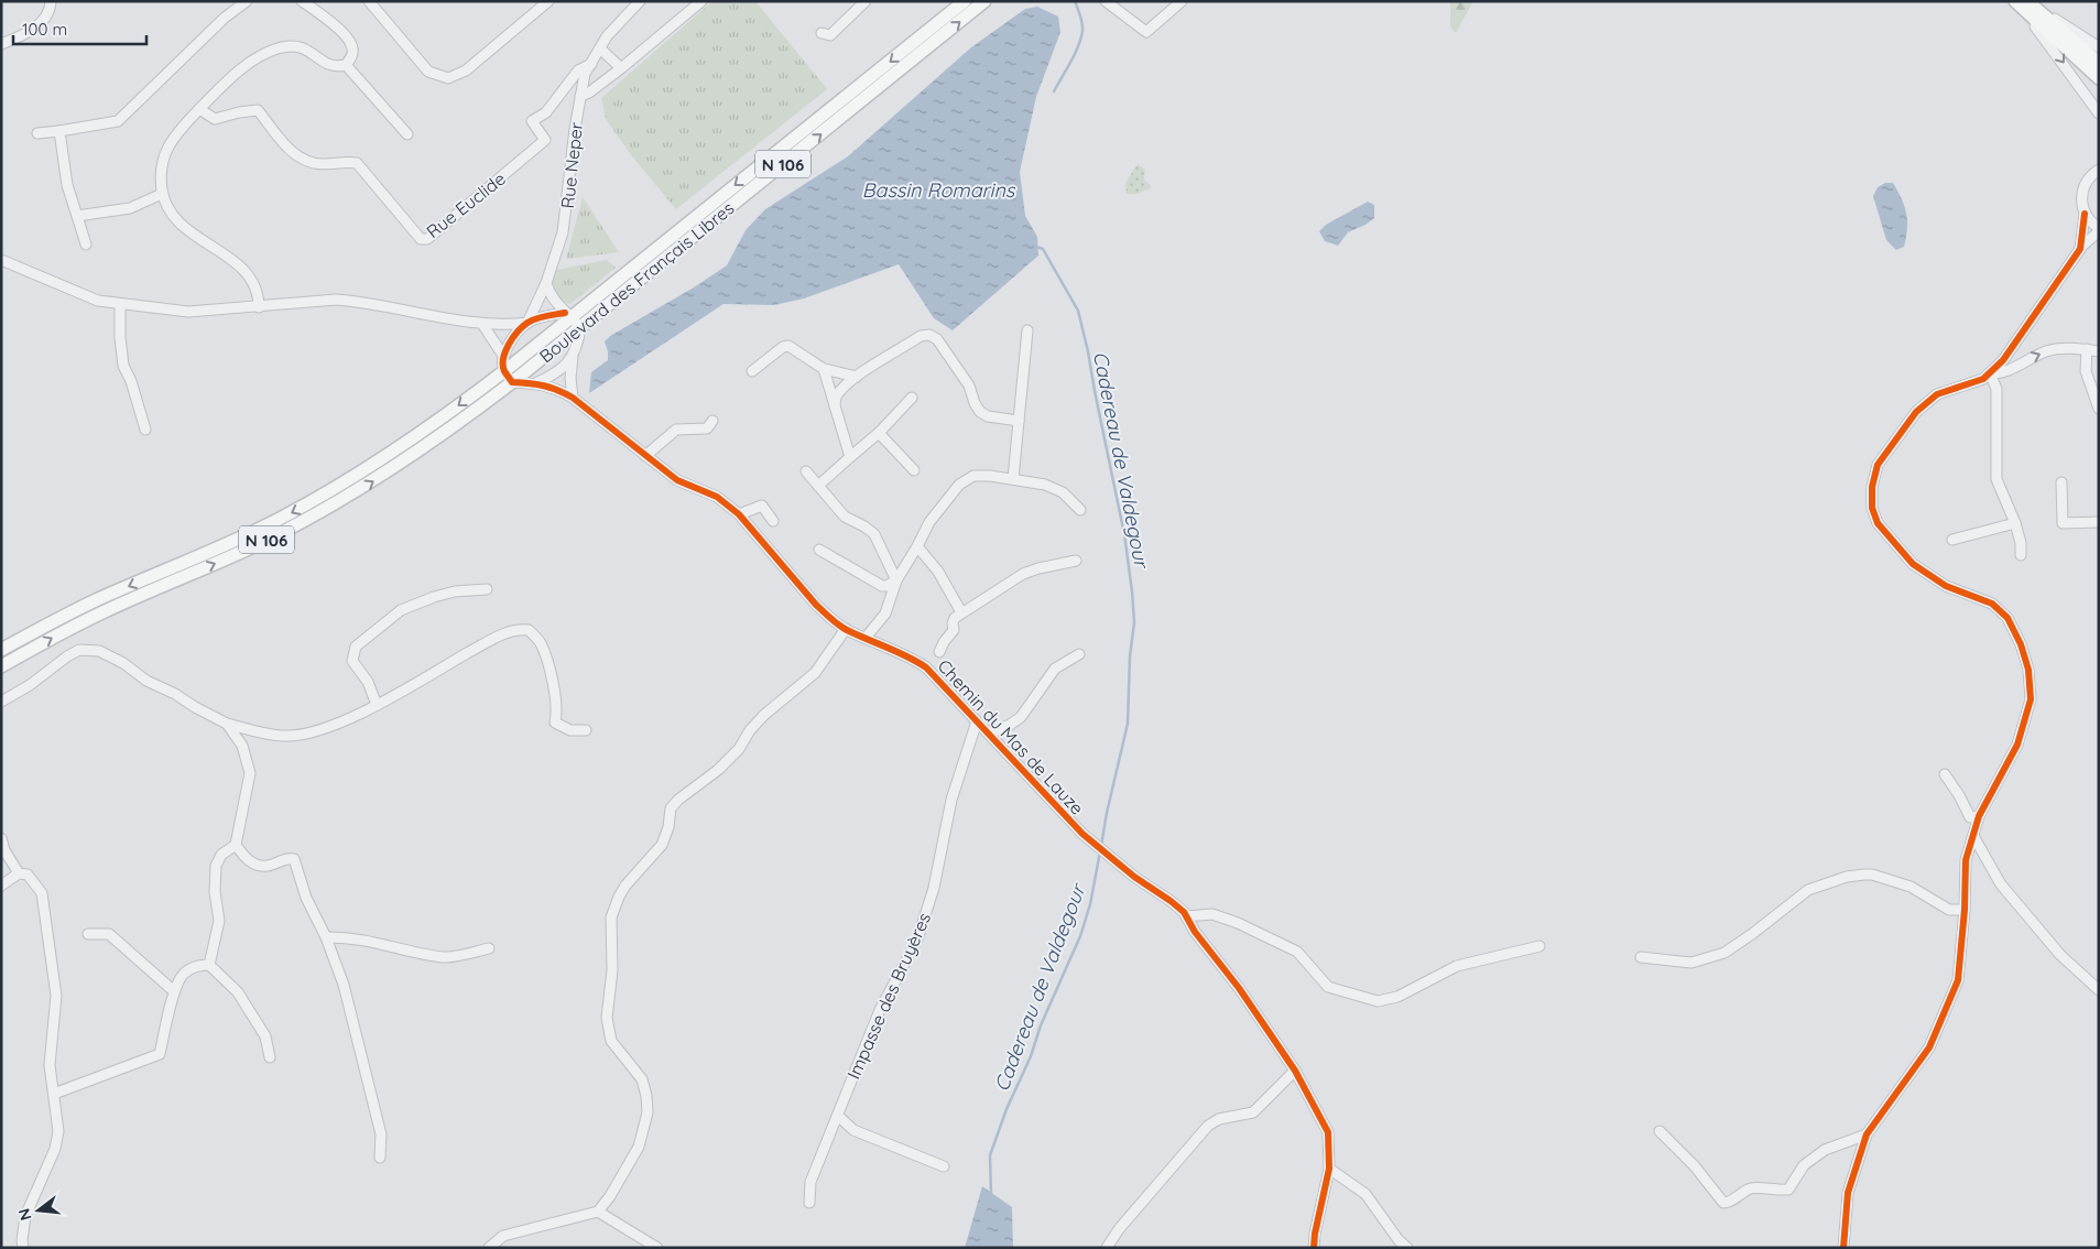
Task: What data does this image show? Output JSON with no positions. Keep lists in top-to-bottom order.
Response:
{
  "streets": {
    "main road": ["N 106", "Boulevard des Français Libres"],
    "street": [
      "Rue Neper",
      "Rue Euclide",
      "Chemin du Mas de Lauze",
      "Impasse des Bruyères"
    ]
  },
  "crossings": [
    ["Rue Neper", "Rue Euclide"],
    ["Boulevard des Français Libres", "Chemin du Mas de Lauze"],
    ["Chemin du Mas de Lauze", "Impasse des Bruyères"]
  ],
  "water": ["Bassin Romarins", "Cadereau de Valdegour"],
  "scale_bar": "100 m",
  "north": "left"
}
